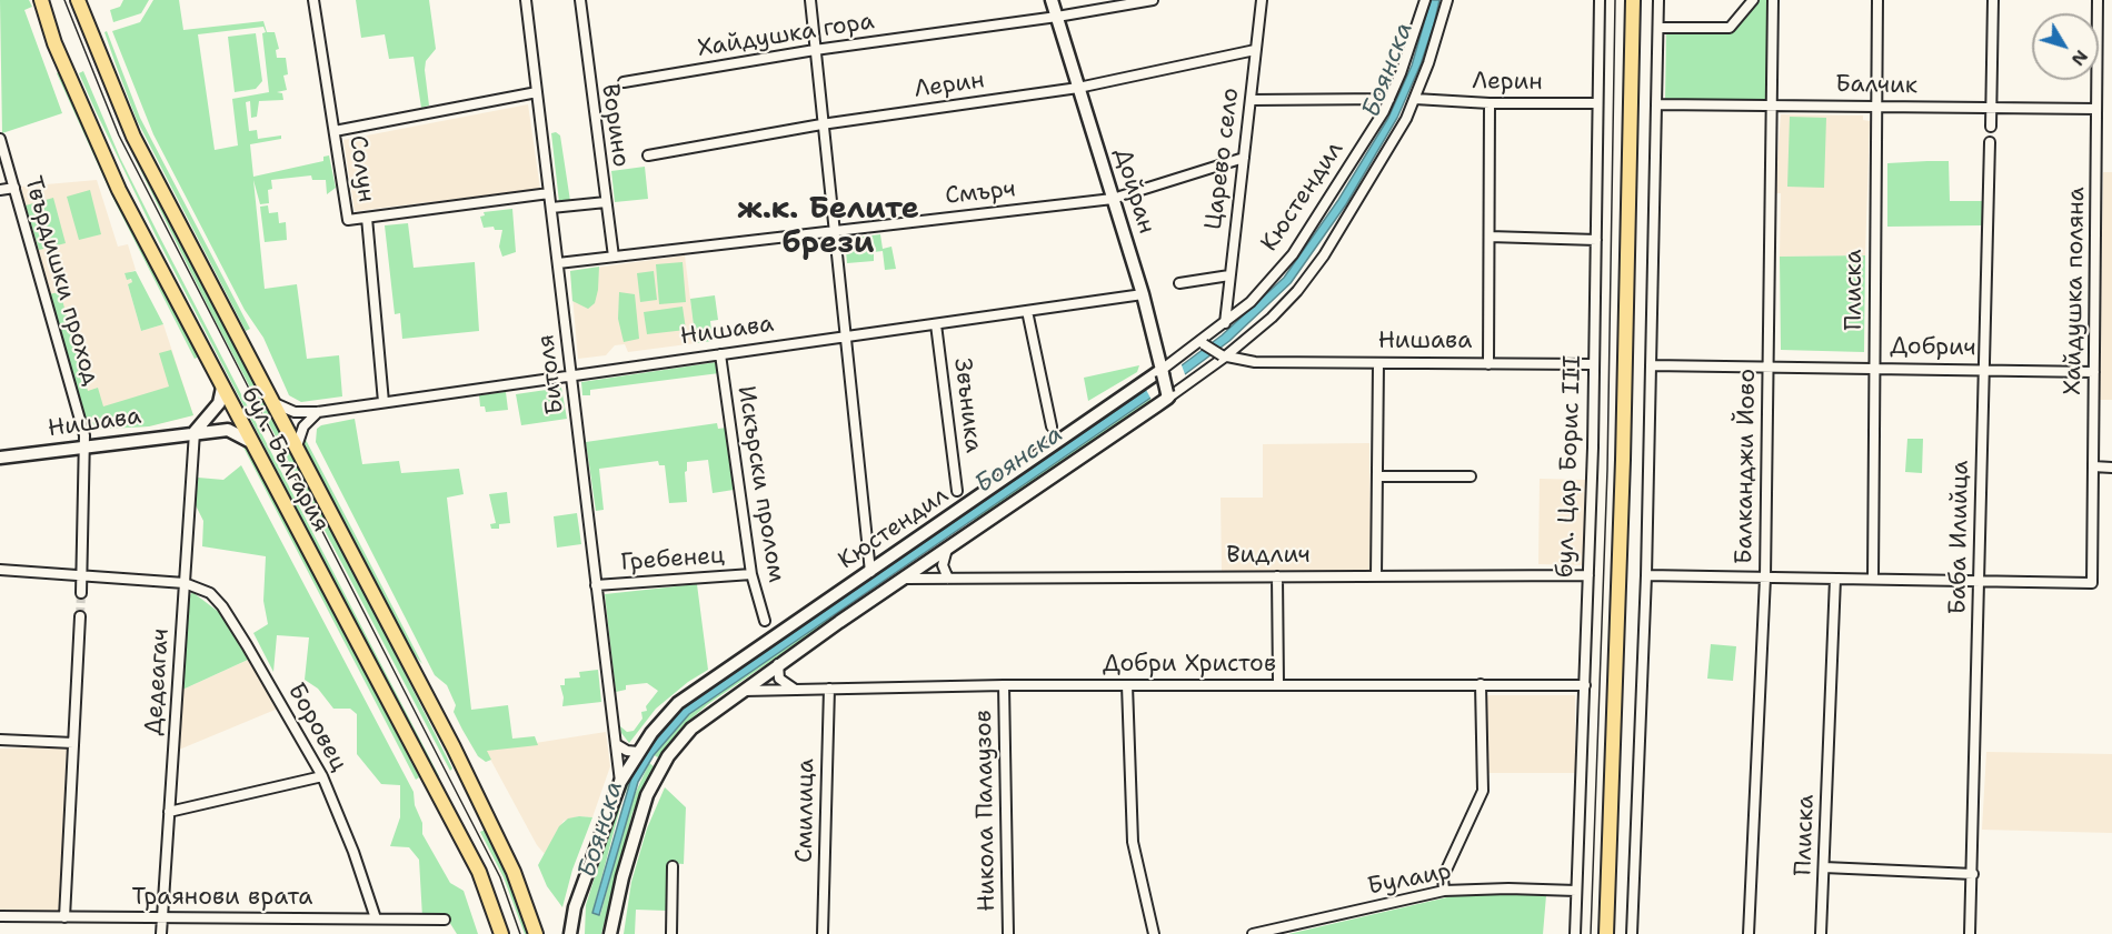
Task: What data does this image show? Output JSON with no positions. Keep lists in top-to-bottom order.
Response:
{
  "streets": {
    "main road": ["бул. България"],
    "street": [
      "Хайдушка гора",
      "Лерин",
      "Балчик",
      "Ворино",
      "Царево село",
      "Солун",
      "Дойран",
      "Смърч",
      "Кюстендил",
      "Твърдишки проход",
      "Плиска",
      "Хайдушка поляна",
      "Нишава",
      "Добрич",
      "Битоля",
      "Звъника",
      "бул. Цар Борис III",
      "Балканджи Йово",
      "Искърски пролом",
      "Баба Илийца",
      "Видлич",
      "Гребенец",
      "Добри Христов",
      "Дедеагач",
      "Боровец",
      "Смилица",
      "Никола Палаузов",
      "Булаир",
      "Траянови врата"
    ]
  },
  "crossings": [
    ["Хайдушка гора", "Дойран"],
    ["Лерин", "Царево село"],
    ["Лерин", "Дойран"],
    ["Лерин", "Кюстендил"],
    ["Лерин", "бул. Цар Борис III"],
    ["Балчик", "Плиска"],
    ["Балчик", "Хайдушка поляна"],
    ["Балчик", "Балканджи Йово"],
    ["Ворино", "Битоля"],
    ["Царево село", "Смърч"],
    ["Царево село", "Кюстендил"],
    ["Солун", "Нишава"],
    ["Дойран", "Смърч"],
    ["Дойран", "Кюстендил"],
    ["Дойран", "Нишава"],
    ["Смърч", "Битоля"],
    ["Кюстендил", "Нишава"],
    ["Кюстендил", "Битоля"],
    ["Кюстендил", "Видлич"],
    ["Кюстендил", "Добри Христов"],
    ["Твърдишки проход", "Нишава"],
    ["Плиска", "Добрич"],
    ["Хайдушка поляна", "Добрич"],
    ["Хайдушка поляна", "Баба Илийца"],
    ["Нишава", "Битоля"],
    ["Нишава", "Звъника"],
    ["Нишава", "бул. България"],
    ["Нишава", "бул. Цар Борис III"],
    ["Нишава", "Искърски пролом"],
    ["Нишава", "Дедеагач"],
    ["Добрич", "Балканджи Йово"],
    ["Добрич", "Баба Илийца"],
    ["Битоля", "Гребенец"],
    ["бул. Цар Борис III", "Видлич"],
    ["бул. Цар Борис III", "Добри Христов"],
    ["бул. Цар Борис III", "Булаир"],
    ["Искърски пролом", "Гребенец"],
    ["Добри Христов", "Смилица"],
    ["Добри Христов", "Никола Палаузов"],
    ["Дедеагач", "Боровец"],
    ["Дедеагач", "Траянови врата"],
    ["Боровец", "Траянови врата"]
  ],
  "districts": ["ж.к. Белите брези"],
  "water": ["Боянска"],
  "north": "bottom right"
}
